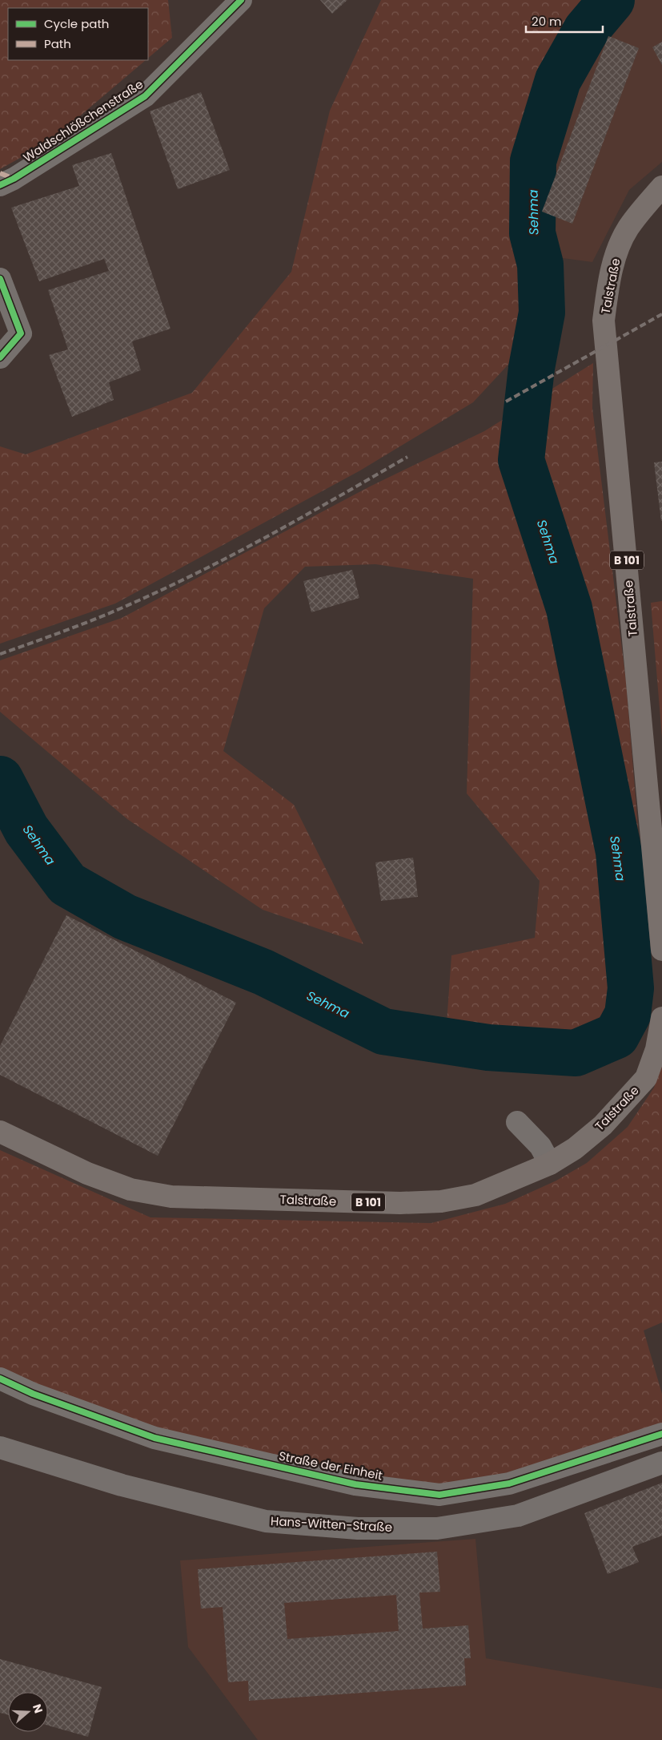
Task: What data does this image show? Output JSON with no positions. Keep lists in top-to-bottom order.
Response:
{
  "streets": {
    "main road": ["Talstraße", "B 101"],
    "street": ["Waldschlößchenstraße", "Straße der Einheit", "Hans-Witten-Straße"]
  },
  "water": ["Sehma"],
  "legend": ["Cycle path", "Path"],
  "scale_bar": "20 m",
  "north": "right"
}
